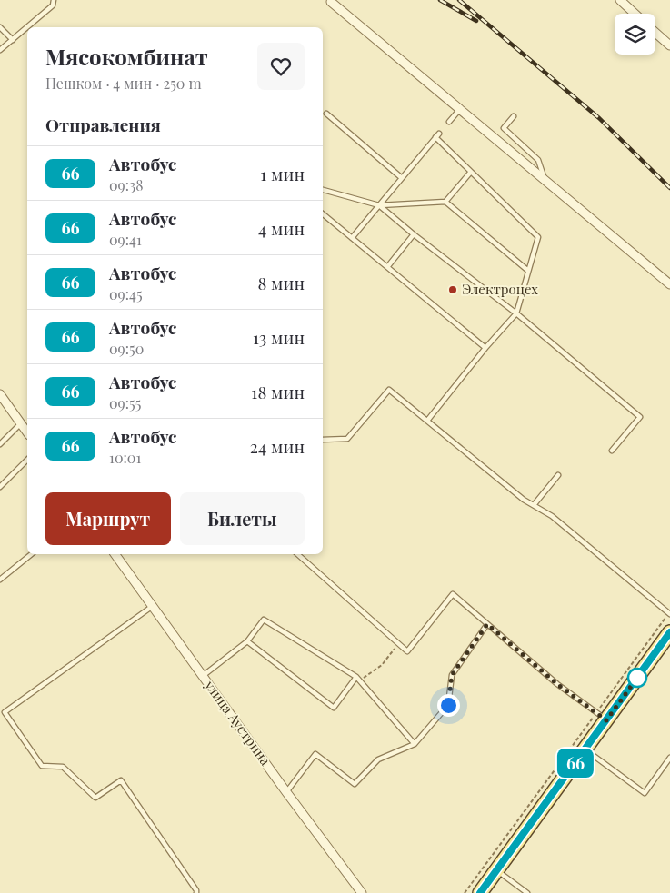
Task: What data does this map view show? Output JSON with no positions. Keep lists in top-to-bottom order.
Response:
{
  "streets": {
    "street": ["улица Аустрина"]
  },
  "places": ["Электроцех"],
  "lines": ["bus line 66"],
  "page": {
    "on_map": "66",
    "heading": [
      ["Мясокомбинат", "Пешком · 4 мин · 250 m"],
      "Отправления"
    ],
    "list": [
      {
        "mark": "66",
        "name": "Автобус",
        "note": "09:38",
        "value": "1 мин"
      },
      {
        "mark": "66",
        "name": "Автобус",
        "note": "09:41",
        "value": "4 мин"
      },
      {
        "mark": "66",
        "name": "Автобус",
        "note": "09:45",
        "value": "8 мин"
      },
      {
        "mark": "66",
        "name": "Автобус",
        "note": "09:50",
        "value": "13 мин"
      },
      {
        "mark": "66",
        "name": "Автобус",
        "note": "09:55",
        "value": "18 мин"
      },
      {
        "mark": "66",
        "name": "Автобус",
        "note": "10:01",
        "value": "24 мин"
      }
    ],
    "buttons": ["Маршрут", "Билеты"]
  }
}
